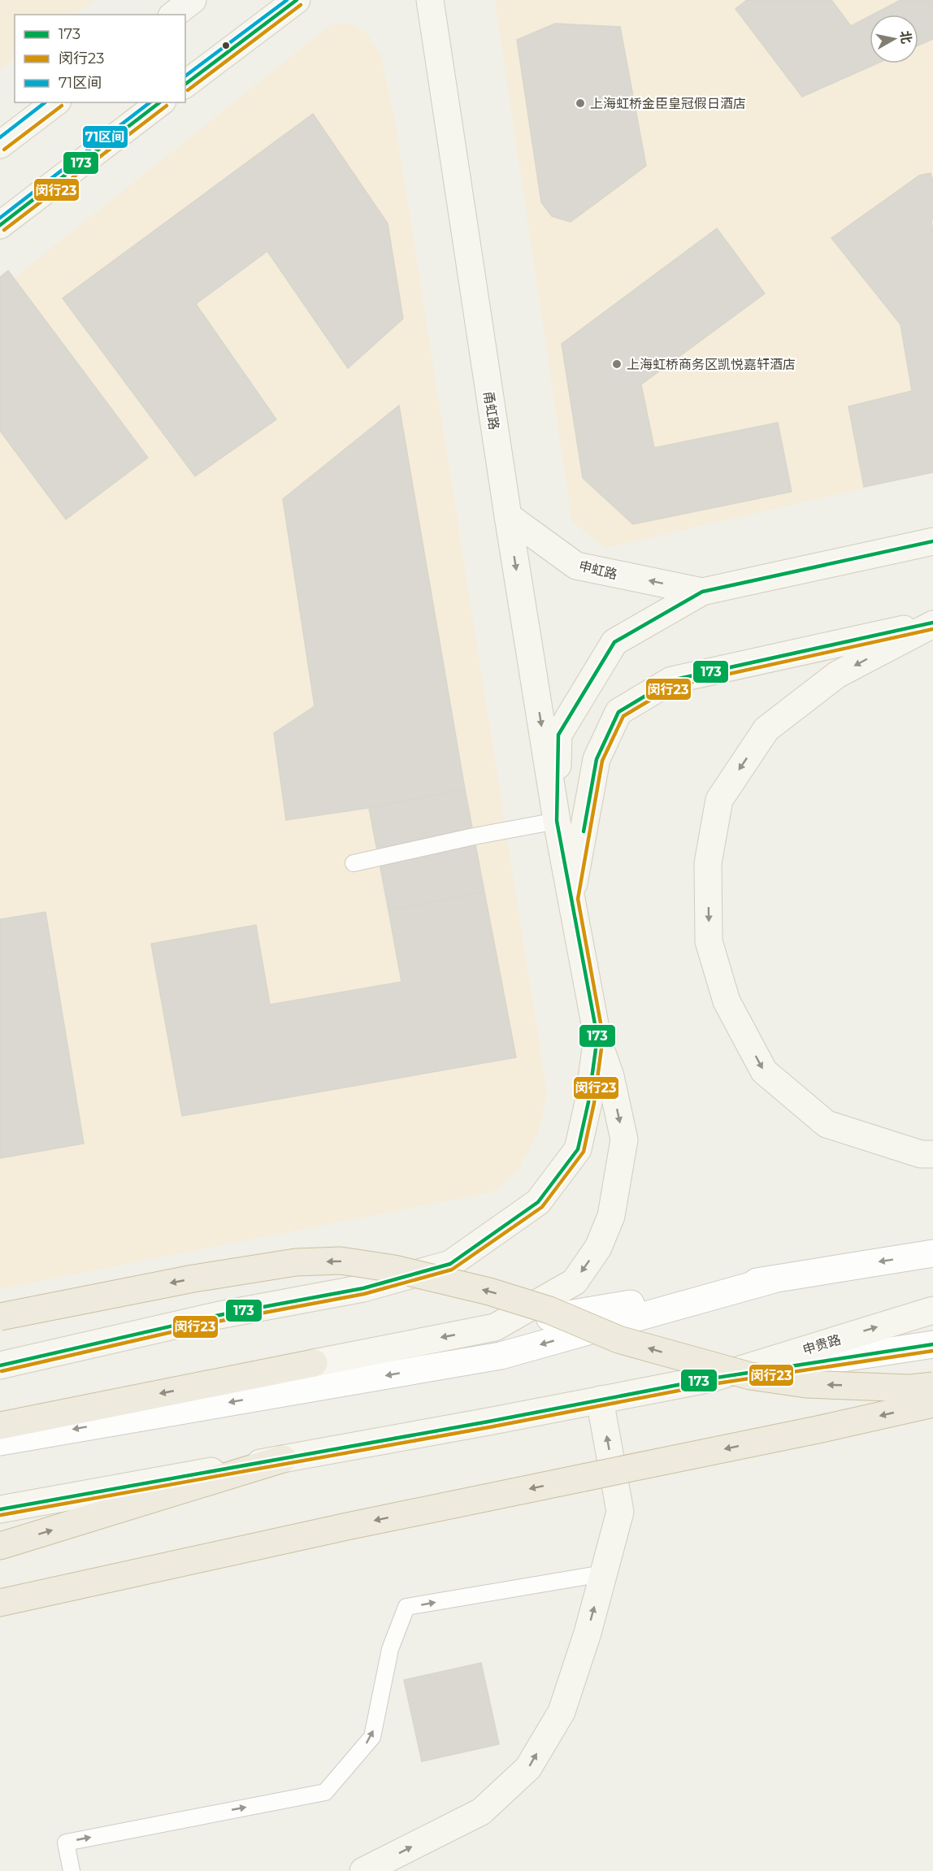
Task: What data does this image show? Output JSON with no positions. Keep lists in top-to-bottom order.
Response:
{
  "streets": {
    "main road": ["甬虹路", "申虹路", "申贵路"]
  },
  "crossings": [
    ["甬虹路", "申虹路"]
  ],
  "one_way": ["甬虹路"],
  "places": ["上海虹桥金臣皇冠假日酒店", "上海虹桥商务区凯悦嘉轩酒店"],
  "lines": ["transit line 173", "transit line 71区间", "transit line 闵行23"],
  "legend": ["173", "闵行23", "71区间"],
  "north": "right"
}
